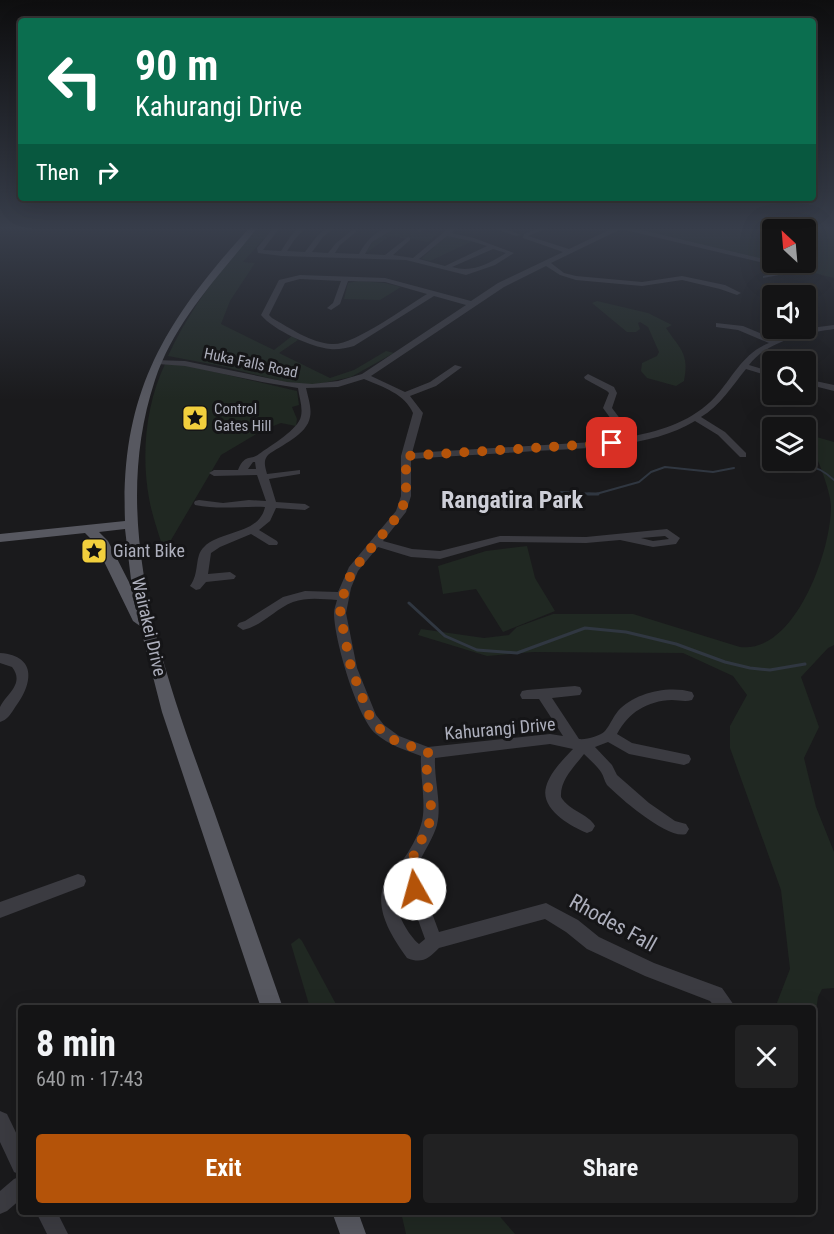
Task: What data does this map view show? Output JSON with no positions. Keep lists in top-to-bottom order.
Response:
{
  "streets": {
    "main road": ["Wairakei Drive"],
    "street": ["Huka Falls Road", "Kahurangi Drive", "Rhodes Fall"]
  },
  "crossings": [
    ["Huka Falls Road", "Wairakei Drive"]
  ],
  "districts": ["Rangatira Park"],
  "places": {
    "place": ["Control Gates Hill", "Giant Bike"]
  },
  "north": "top left",
  "page": {
    "turn": ["90 m", "Kahurangi Drive"],
    "then": "Then",
    "heading": ["8 min", "640 m · 17:43"],
    "buttons": ["Exit", "Share"]
  }
}
